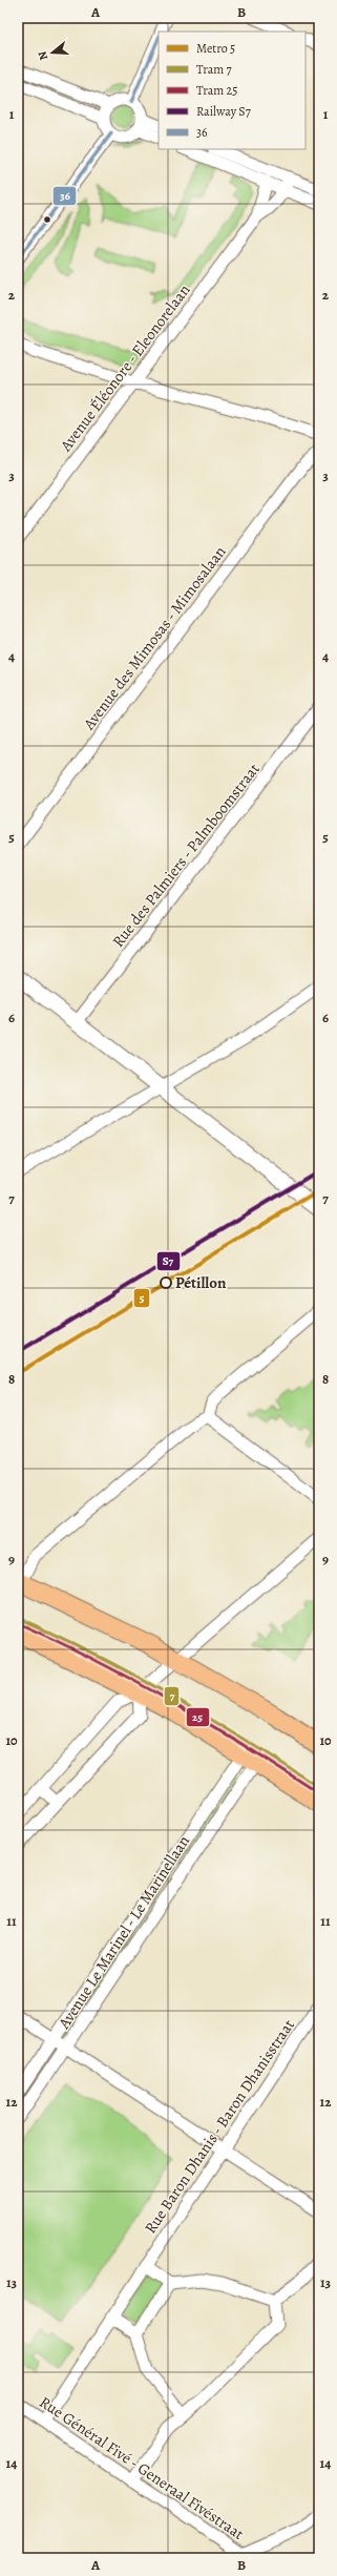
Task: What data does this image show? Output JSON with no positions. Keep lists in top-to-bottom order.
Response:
{
  "streets": {
    "street": [
      "Avenue Éléonore - Eleonorelaan",
      "Avenue des Mimosas - Mimosalaan",
      "Rue des Palmiers - Palmboomstraat",
      "Avenue Le Marinel - Le Marinellaan",
      "Rue Baron Dhanis - Baron Dhanisstraat",
      "Rue Général Fivé - Generaal Fivéstraat"
    ]
  },
  "crossings": [
    ["Rue Baron Dhanis - Baron Dhanisstraat", "Rue Général Fivé - Generaal Fivéstraat"]
  ],
  "places": ["Pétillon"],
  "lines": [
    "transit line 36",
    "rail line S7",
    "metro line 5",
    "tram line 7",
    "tram line 25"
  ],
  "legend": [
    "Metro 5",
    "Tram 7",
    "Tram 25",
    "Railway S7",
    "36"
  ],
  "north": "left",
  "grid": {
    "columns": ["A", "B"],
    "rows": [
      "1",
      "2",
      "3",
      "4",
      "5",
      "6",
      "7",
      "8",
      "9",
      "10",
      "11",
      "12",
      "13",
      "14"
    ]
  }
}
